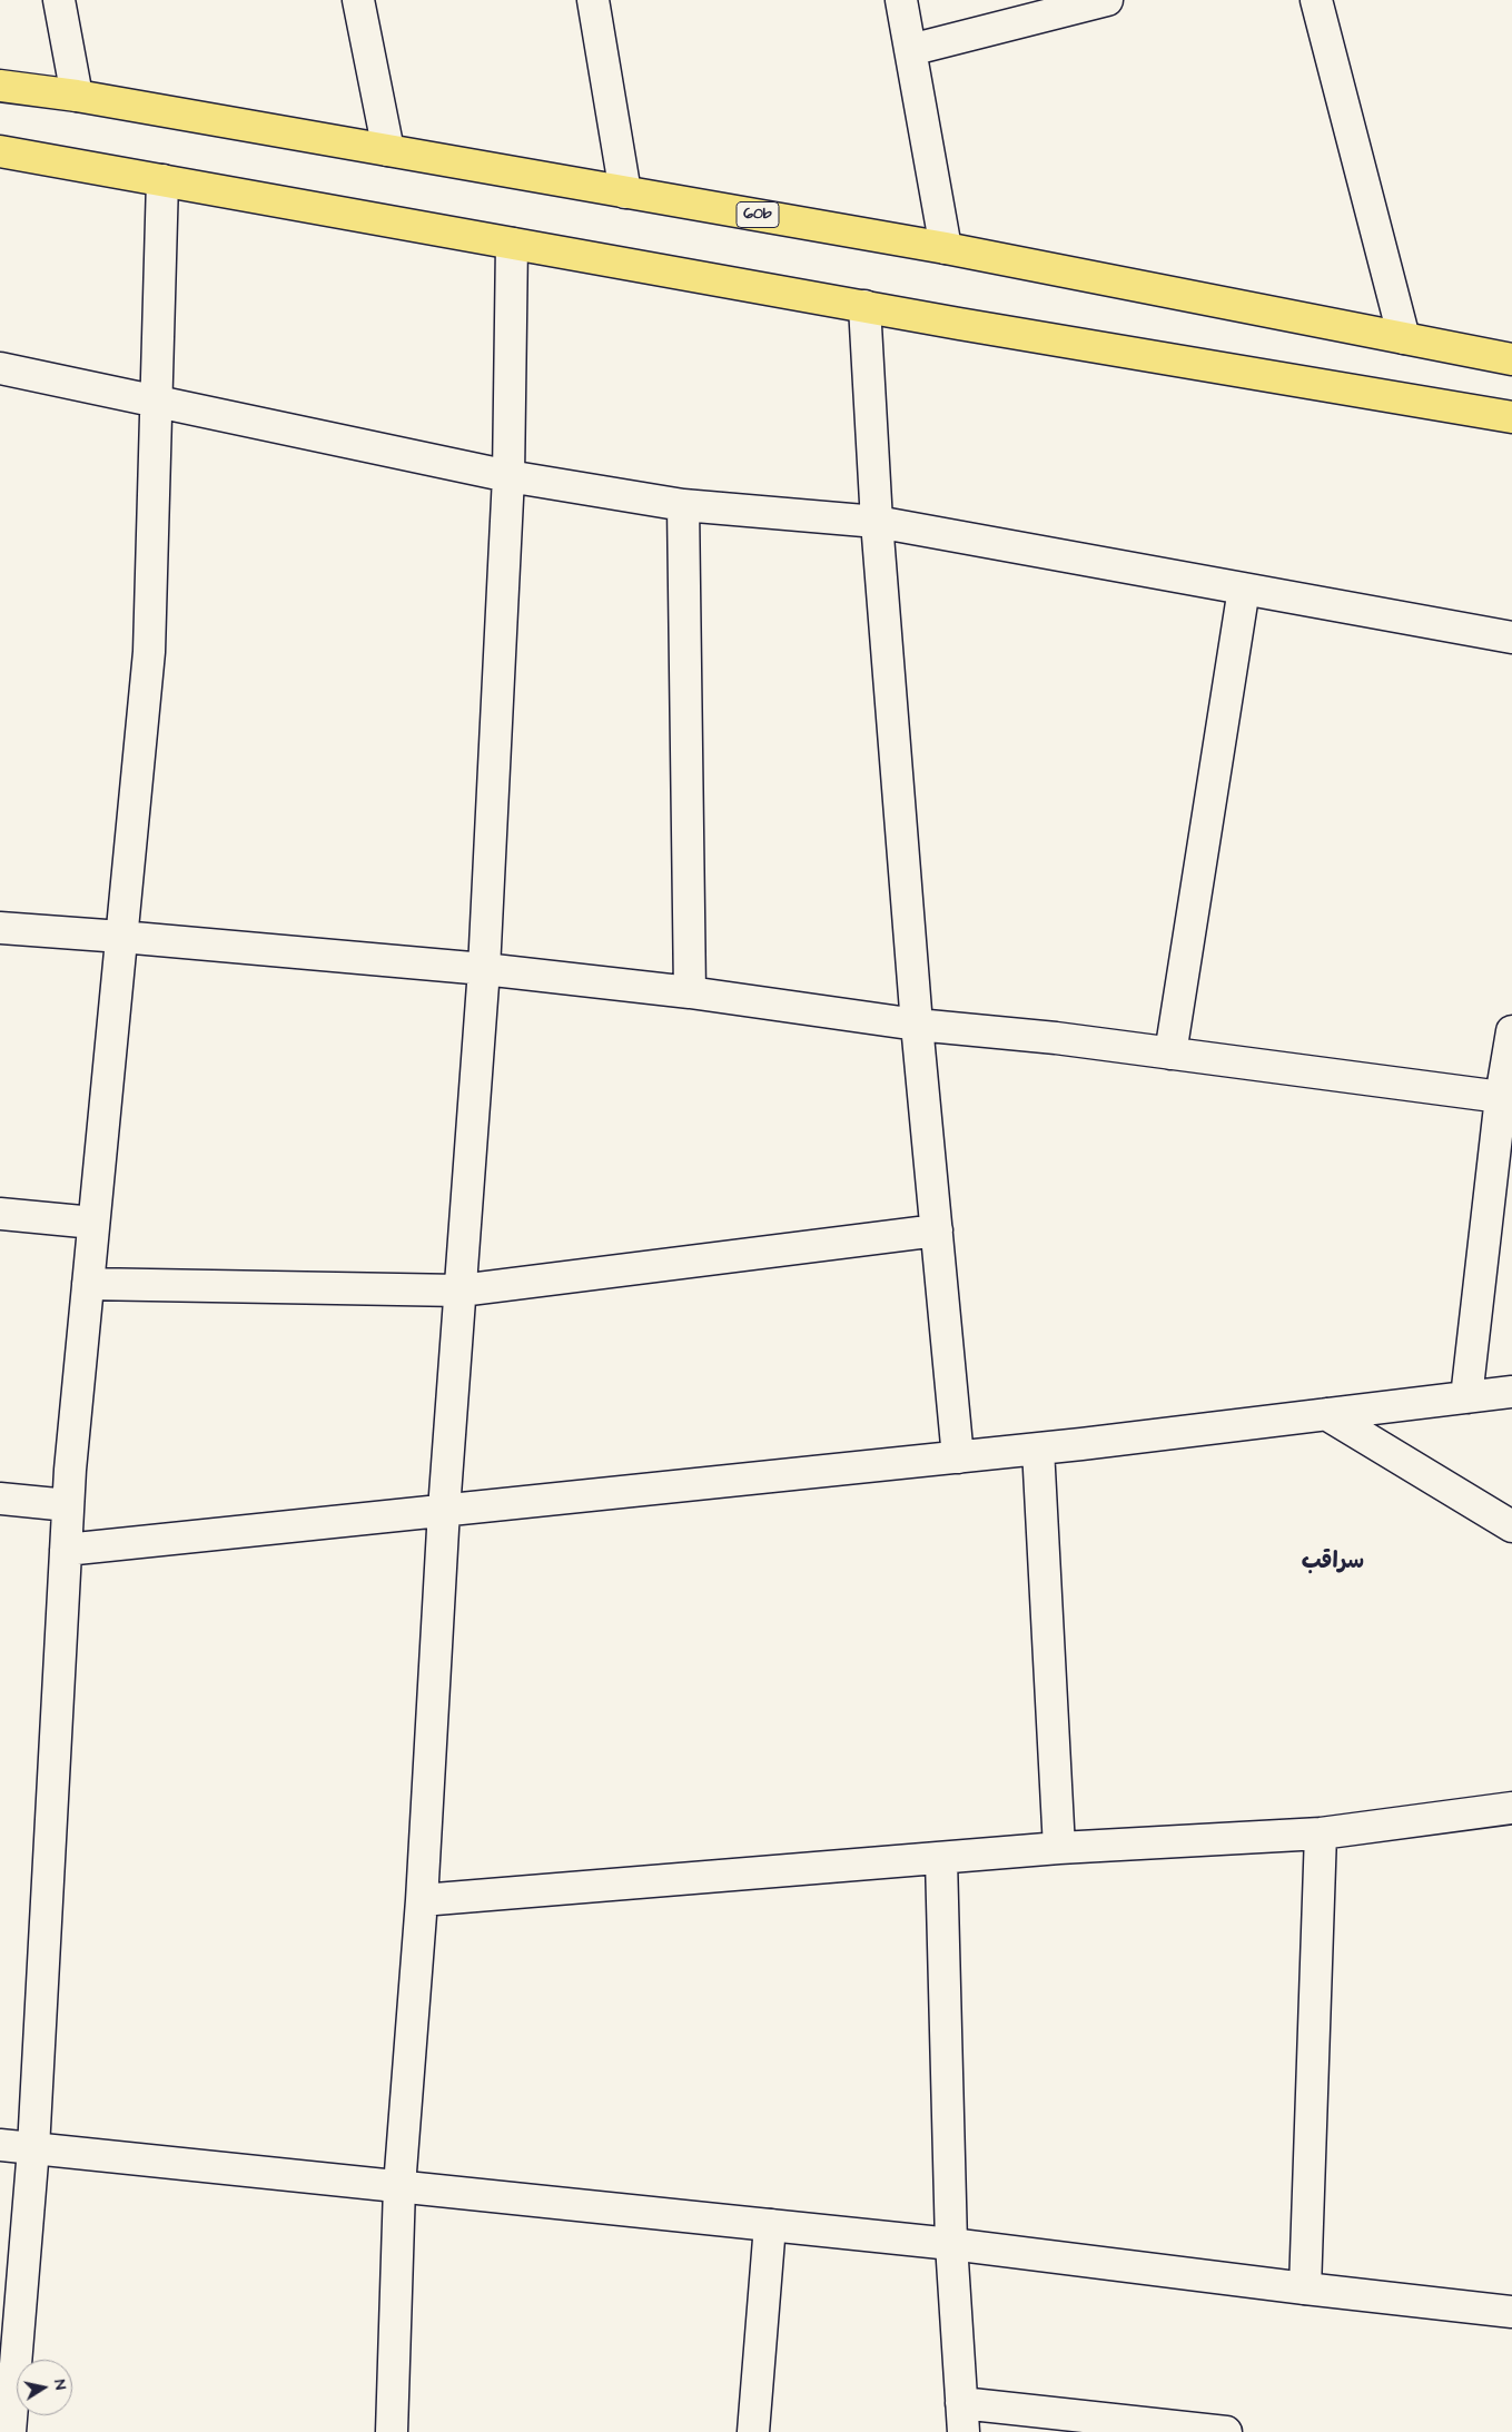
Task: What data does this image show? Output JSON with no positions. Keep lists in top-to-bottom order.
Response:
{
  "streets": {
    "main road": ["60b"]
  },
  "districts": ["سراقب"],
  "north": "right"
}
